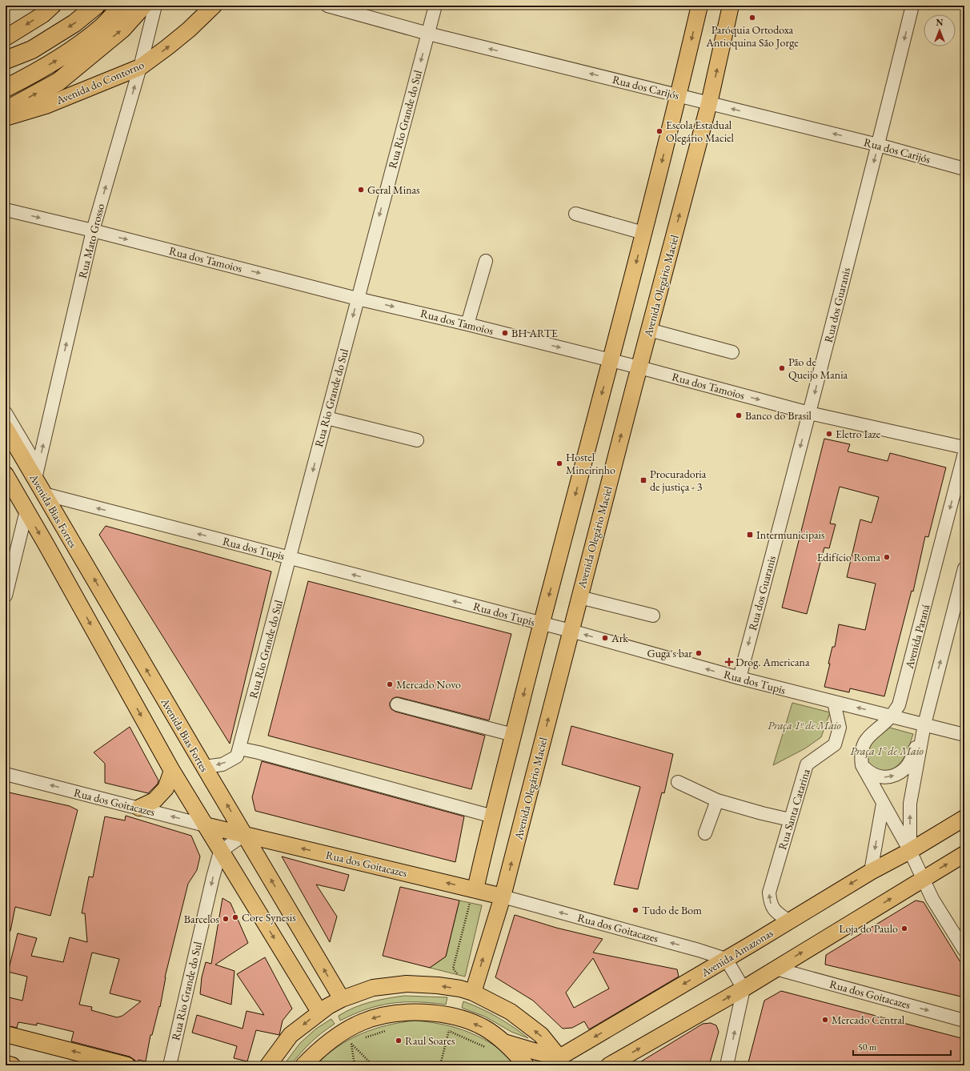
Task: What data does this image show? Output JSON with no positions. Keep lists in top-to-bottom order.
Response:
{
  "streets": {
    "main road": [
      "Avenida do Contorno",
      "Avenida Olegário Maciel",
      "Avenida Bias Fortes",
      "Rua dos Goitacazes",
      "Avenida Amazonas"
    ],
    "street": [
      "Rua dos Carijós",
      "Rua Rio Grande do Sul",
      "Rua Mato Grosso",
      "Rua dos Tamoios",
      "Rua dos Guaranis",
      "Rua dos Tupis",
      "Avenida Paraná",
      "Rua Santa Catarina"
    ]
  },
  "crossings": [
    ["Avenida do Contorno", "Rua Mato Grosso"],
    ["Rua dos Carijós", "Rua Rio Grande do Sul"],
    ["Rua dos Carijós", "Avenida Olegário Maciel"],
    ["Rua dos Carijós", "Rua dos Guaranis"],
    ["Rua Rio Grande do Sul", "Rua dos Tamoios"],
    ["Rua Rio Grande do Sul", "Avenida Bias Fortes"],
    ["Rua Rio Grande do Sul", "Rua dos Tupis"],
    ["Rua Mato Grosso", "Rua dos Tamoios"],
    ["Rua Mato Grosso", "Avenida Bias Fortes"],
    ["Rua dos Tamoios", "Avenida Olegário Maciel"],
    ["Rua dos Tamoios", "Rua dos Guaranis"],
    ["Avenida Olegário Maciel", "Rua dos Tupis"],
    ["Avenida Olegário Maciel", "Rua dos Goitacazes"],
    ["Rua dos Guaranis", "Rua dos Tupis"],
    ["Avenida Bias Fortes", "Rua dos Tupis"],
    ["Avenida Bias Fortes", "Rua dos Goitacazes"],
    ["Rua dos Tupis", "Avenida Paraná"],
    ["Rua dos Tupis", "Rua Santa Catarina"],
    ["Avenida Paraná", "Avenida Amazonas"],
    ["Rua dos Goitacazes", "Avenida Amazonas"],
    ["Rua Santa Catarina", "Avenida Amazonas"]
  ],
  "one_way": [
    "Avenida do Contorno",
    "Rua dos Carijós",
    "Rua Rio Grande do Sul",
    "Rua Mato Grosso",
    "Rua dos Tamoios",
    "Rua dos Guaranis",
    "Rua dos Tupis"
  ],
  "parks": ["Praça 1º de Maio", "Praça 1° de Maio"],
  "places": {
    "other": [
      "Paróquia Ortodoxa Antioquina São Jorge",
      "Escola Estadual Olegário Maciel",
      "Geral Minas",
      "BH ARTE",
      "Pão de Queijo Mania",
      "Banco do Brasil",
      "Eletro Iaze",
      "Hostel Mineirinho",
      "Edifício Roma",
      "Ark",
      "Guga's bar",
      "Mercado Novo",
      "Tudo de Bom",
      "Core Synesis",
      "Barcelos",
      "Loja do Paulo",
      "Mercado Central",
      "Raul Soares"
    ],
    "transit": ["Procuradoria de justiça - 3", "Intermunicipais"],
    "health": ["Drog. Americana"]
  },
  "scale_bar": "50 m",
  "north": "top"
}
